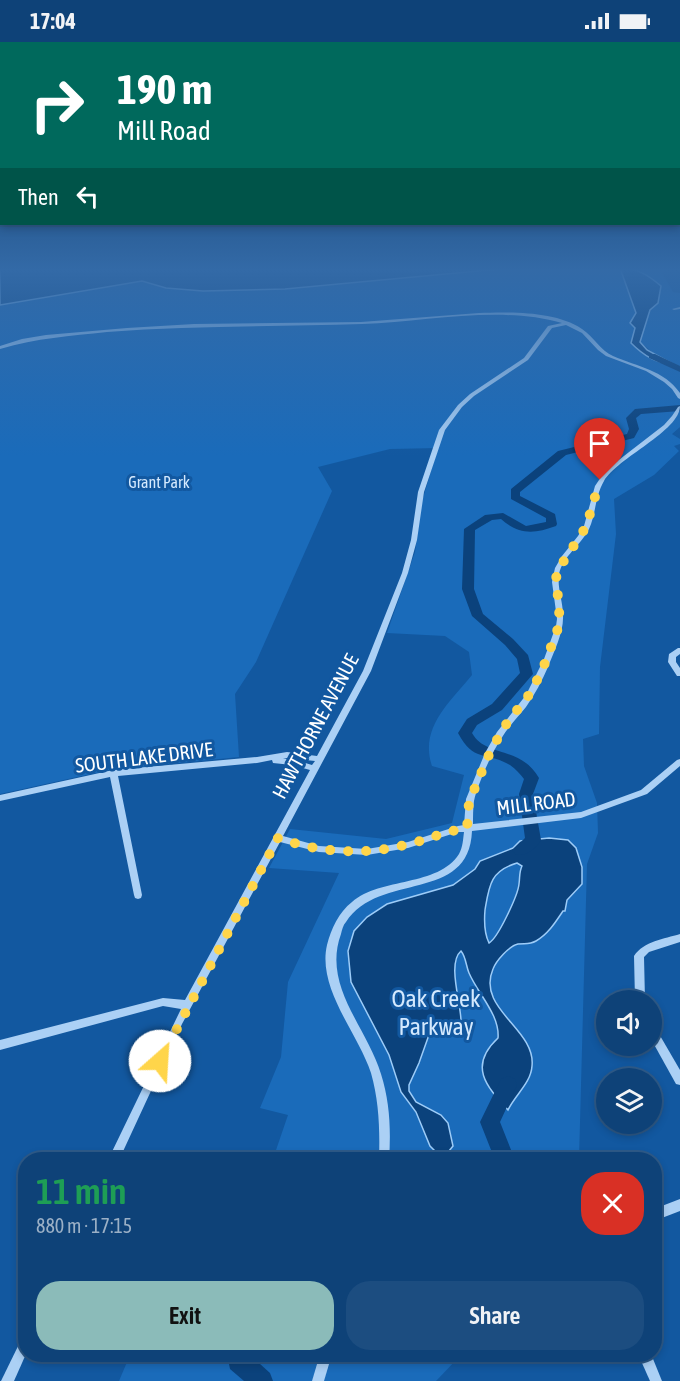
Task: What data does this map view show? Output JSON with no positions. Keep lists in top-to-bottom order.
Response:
{
  "streets": {
    "street": ["HAWTHORNE AVENUE", "SOUTH LAKE DRIVE", "MILL ROAD"]
  },
  "crossings": [
    ["HAWTHORNE AVENUE", "SOUTH LAKE DRIVE"],
    ["HAWTHORNE AVENUE", "MILL ROAD"]
  ],
  "parks": ["Grant Park", "Oak Creek Parkway"],
  "page": {
    "status": "17:04",
    "turn": ["190 m", "Mill Road"],
    "then": "Then",
    "heading": ["11 min", "880 m · 17:15"],
    "buttons": ["Exit", "Share"]
  }
}
